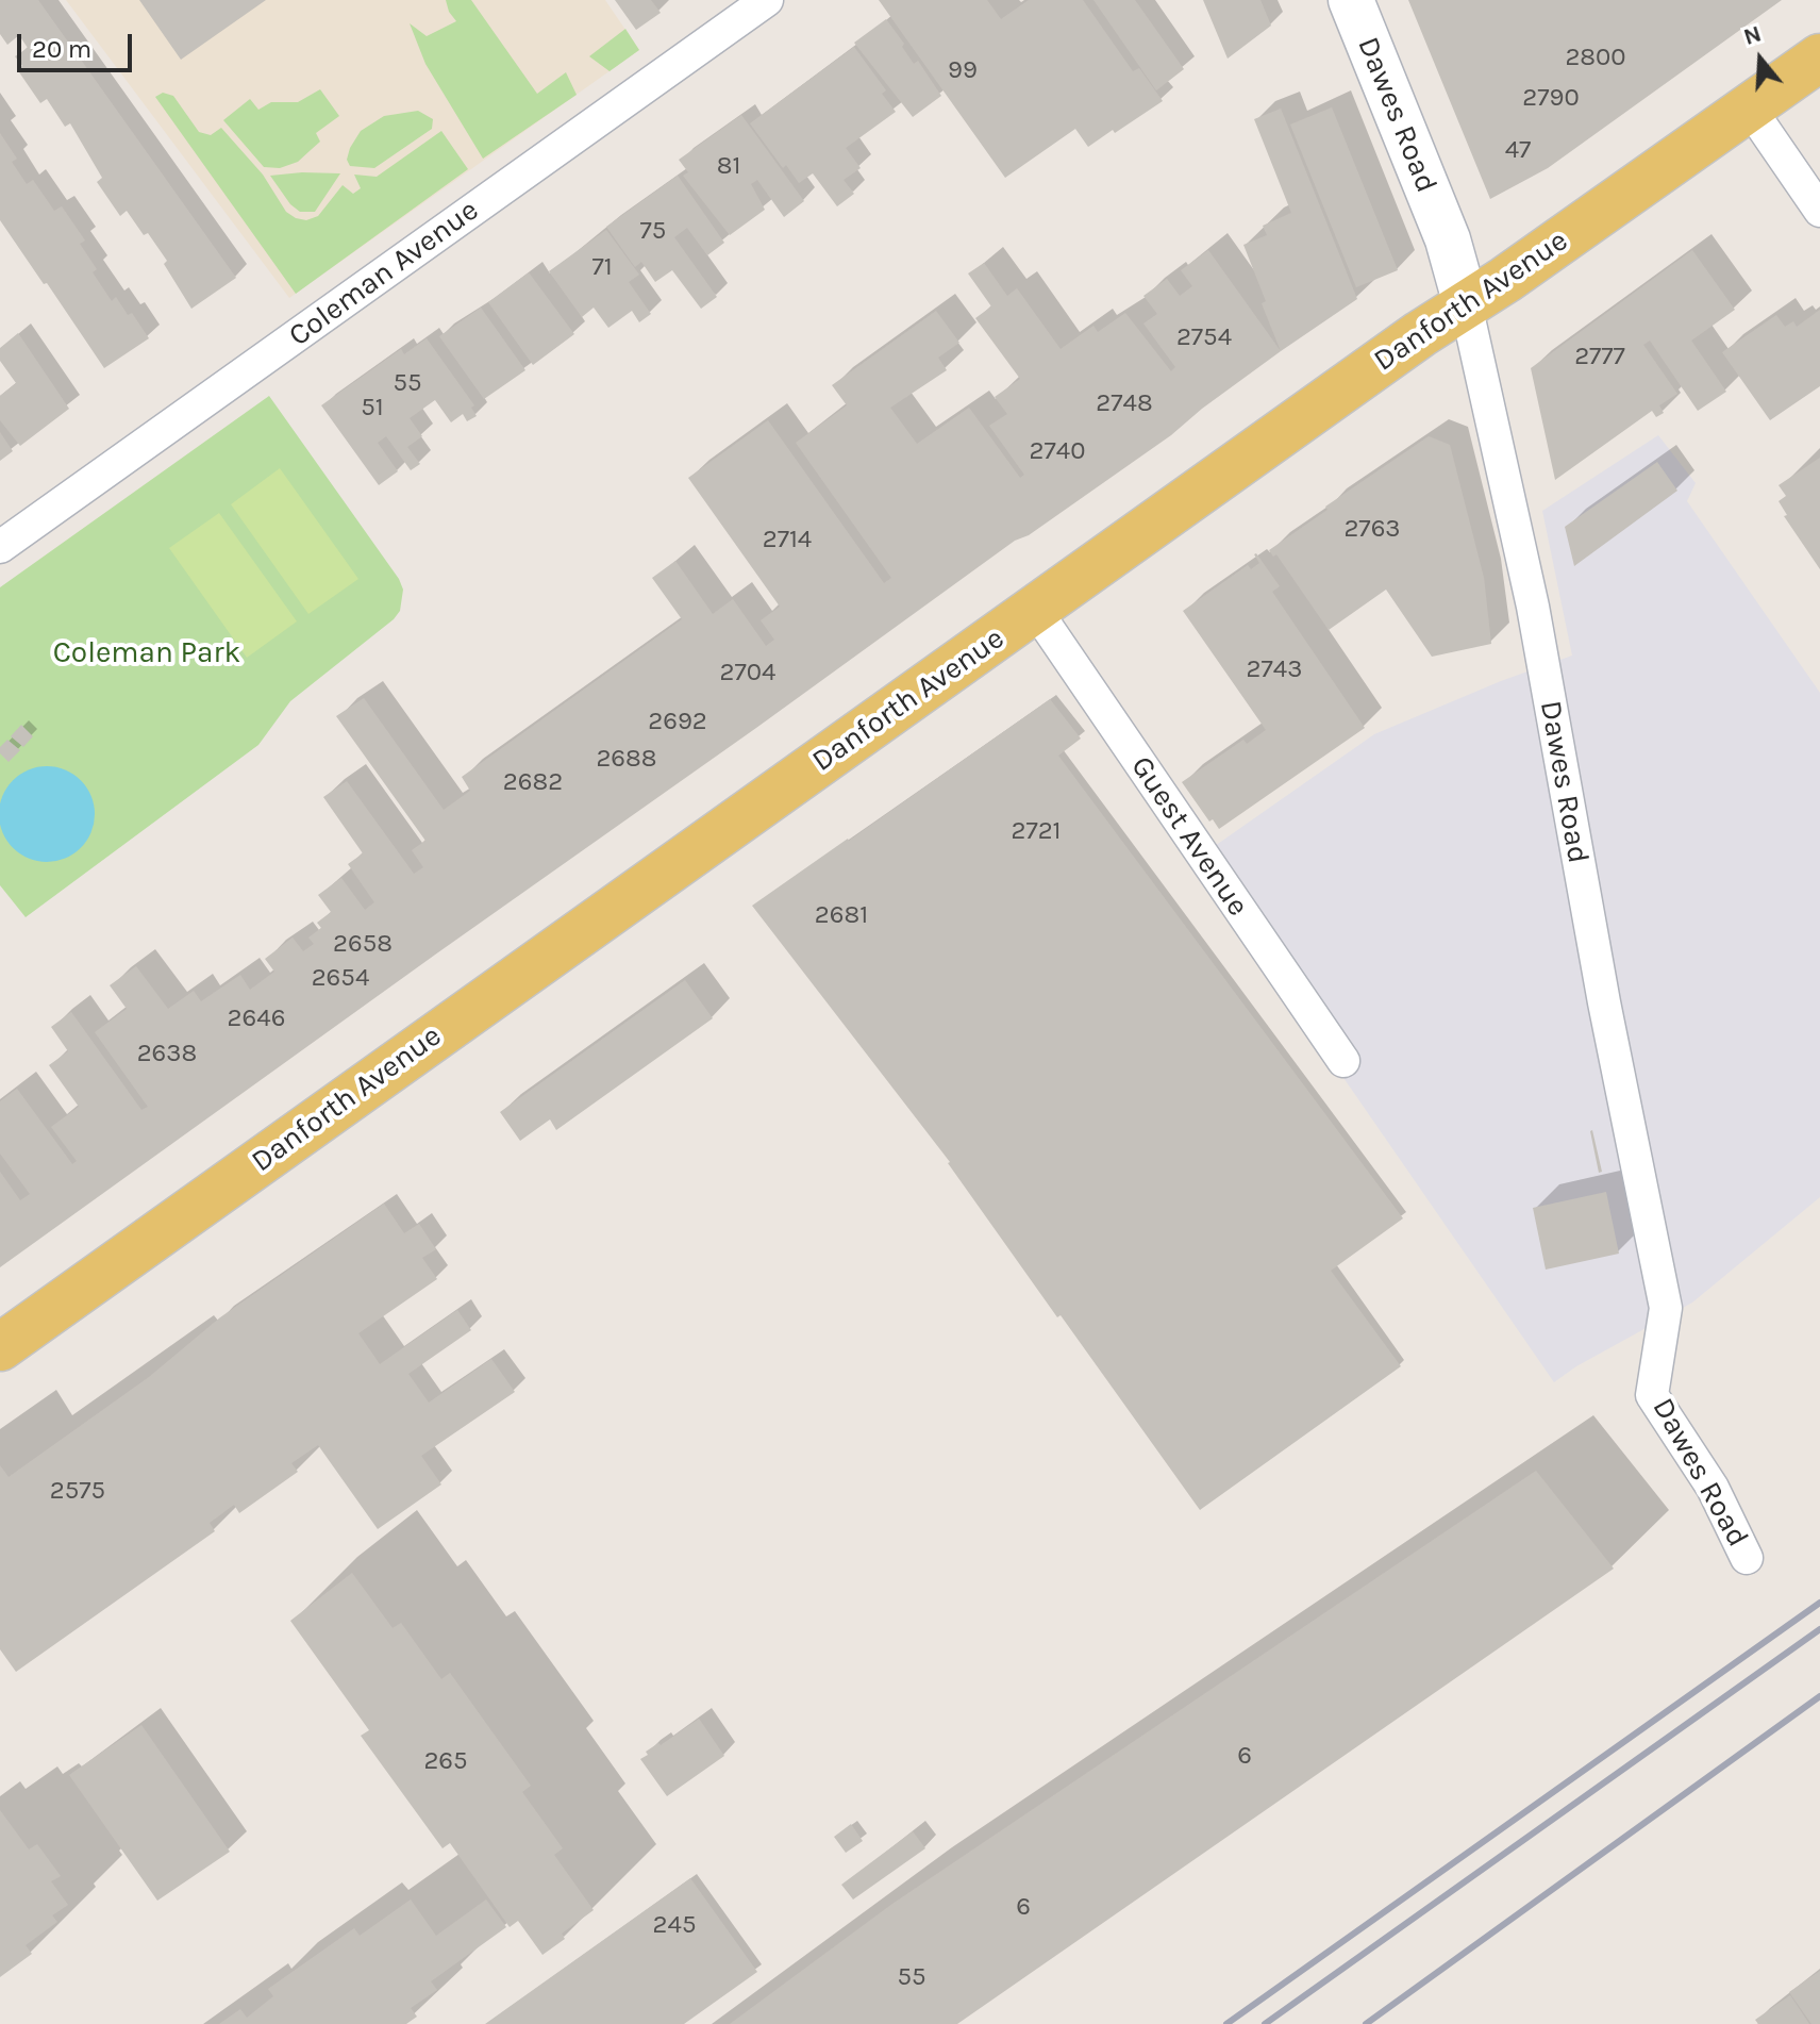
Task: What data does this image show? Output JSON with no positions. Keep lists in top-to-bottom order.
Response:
{
  "streets": {
    "main road": ["Danforth Avenue"],
    "street": ["Dawes Road", "Coleman Avenue", "Guest Avenue"]
  },
  "crossings": [
    ["Dawes Road", "Danforth Avenue"],
    ["Danforth Avenue", "Guest Avenue"]
  ],
  "parks": ["Coleman Park"],
  "house_numbers": [
    "2800",
    "99",
    "2790",
    "47",
    "81",
    "75",
    "71",
    "2754",
    "2777",
    "55",
    "2748",
    "51",
    "2740",
    "2763",
    "2714",
    "2743",
    "2704",
    "2692",
    "2688",
    "2682",
    "2721",
    "2681",
    "2658",
    "2654",
    "2646",
    "2638",
    "2575",
    "6",
    "265",
    "6",
    "245",
    "55"
  ],
  "scale_bar": "20 m",
  "north": "top"
}
